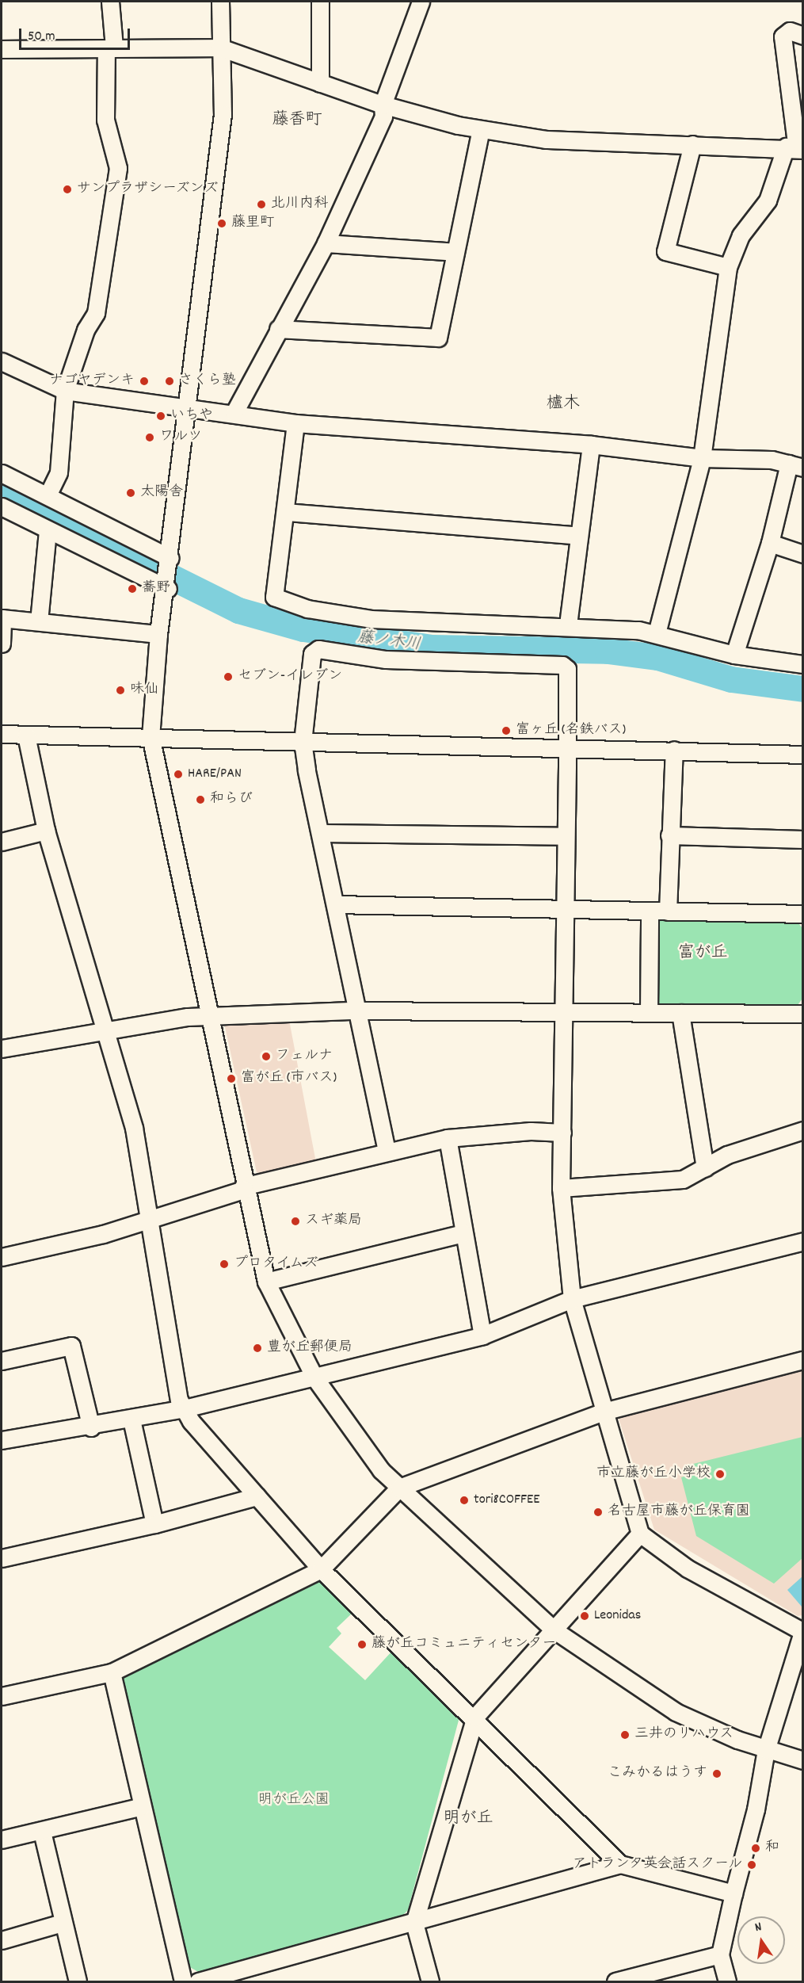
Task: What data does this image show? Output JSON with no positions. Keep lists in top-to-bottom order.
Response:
{
  "districts": [
    "藤香町",
    "櫨木",
    "富が丘",
    "明が丘"
  ],
  "water": ["藤ノ木川"],
  "parks": ["明が丘公園"],
  "places": [
    "サンプラザシーズンズ",
    "北川内科",
    "藤里町",
    "ナゴヤデンキ",
    "さくら塾",
    "いちや",
    "ワルツ",
    "太陽舎",
    "蕎野",
    "セブン-イレブン",
    "味仙",
    "富ヶ丘 (名鉄バス)",
    "HARE/PAN",
    "和らび",
    "フェルナ",
    "富が丘 (市バス)",
    "スギ薬局",
    "プロタイムズ",
    "豊が丘郵便局",
    "市立藤が丘小学校",
    "tori8COFFEE",
    "名古屋市藤が丘保育園",
    "Leonidas",
    "藤が丘コミュニティセンター",
    "三井のリハウス",
    "こみかるはうす",
    "和",
    "アトランタ英会話スクール"
  ],
  "scale_bar": "50 m",
  "north": "top"
}
